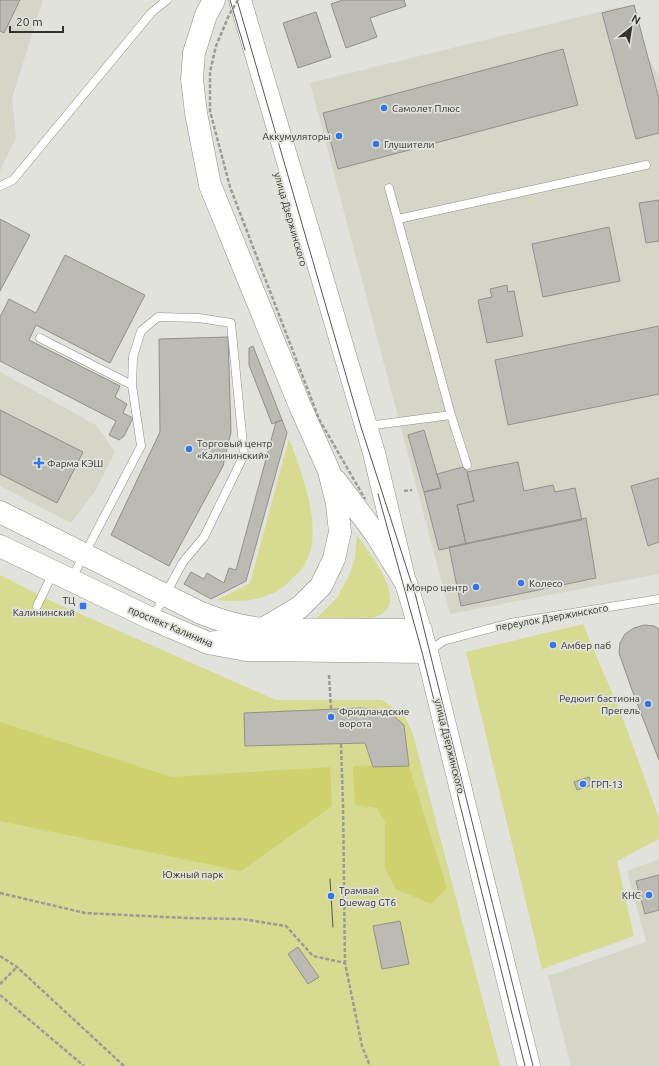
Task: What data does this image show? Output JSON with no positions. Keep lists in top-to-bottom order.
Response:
{
  "streets": {
    "main road": ["улица Дзержинского", "проспект Калинина"],
    "lane": ["переулок Дзержинского"]
  },
  "crossings": [
    ["улица Дзержинского", "переулок Дзержинского"],
    ["улица Дзержинского", "проспект Калинина"],
    ["переулок Дзержинского", "проспект Калинина"]
  ],
  "parks": ["Южный парк"],
  "places": {
    "other": [
      "Самолет Плюс",
      "Аккумуляторы",
      "Глушители",
      "Торговый центр «Калининский»",
      "Колесо",
      "Монро центр",
      "Амбер паб",
      "Редюит бастиона Прегель",
      "Фридландские ворота",
      "ГРП-13",
      "КНС",
      "Трамвай Duewag GT6"
    ],
    "health": ["Фарма КЭШ"],
    "transit": ["ТЦ Калининский"]
  },
  "scale_bar": "20 m",
  "north": "top right"
}
